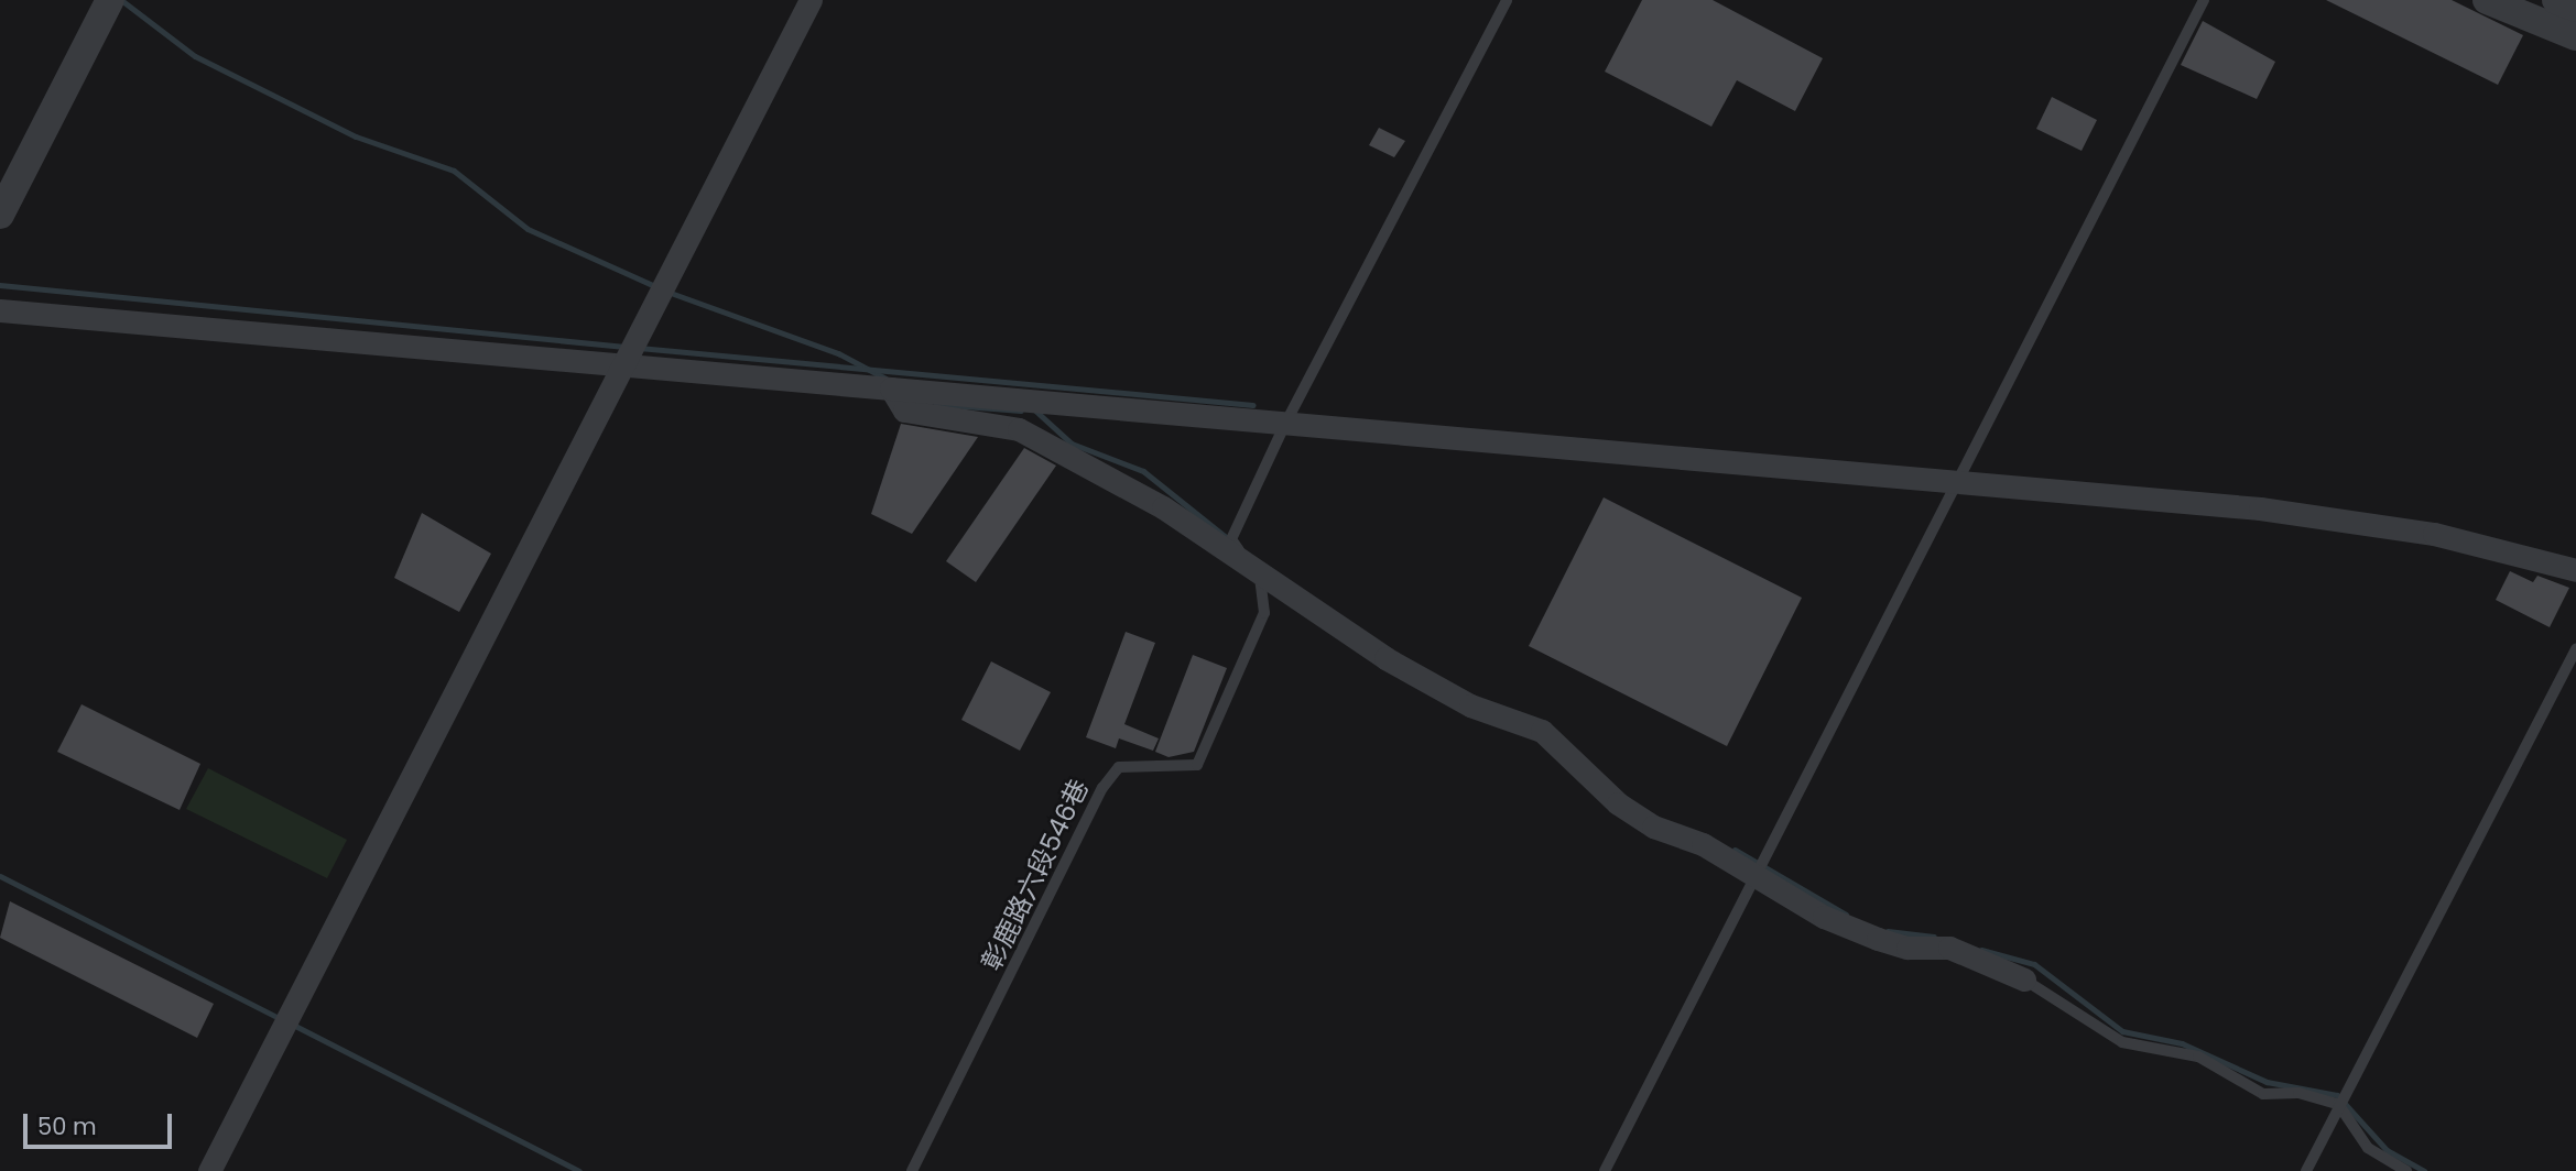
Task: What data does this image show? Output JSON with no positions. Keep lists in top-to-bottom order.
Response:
{
  "streets": {
    "lane": ["彰鹿路六段546巷"]
  },
  "scale_bar": "50 m"
}
